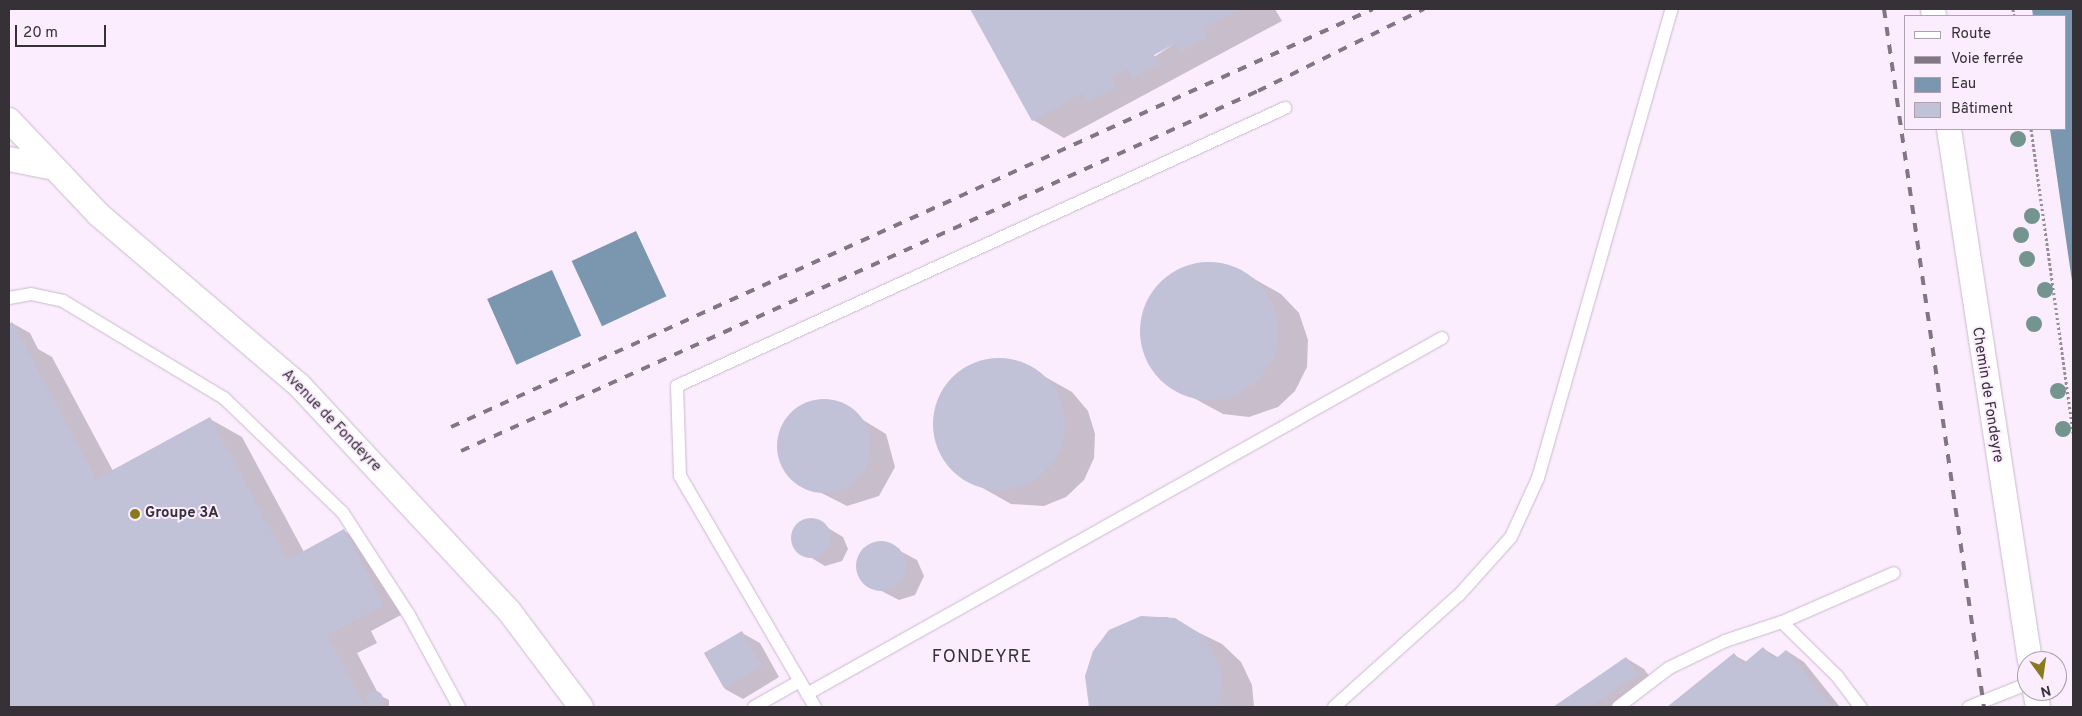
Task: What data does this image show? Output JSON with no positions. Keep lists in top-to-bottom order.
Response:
{
  "streets": {
    "street": ["Chemin de Fondeyre", "Avenue de Fondeyre"]
  },
  "districts": ["FONDEYRE"],
  "places": ["Groupe 3A"],
  "legend": [
    "Route",
    "Voie ferrée",
    "Eau",
    "Bâtiment"
  ],
  "scale_bar": "20 m",
  "north": "bottom"
}
